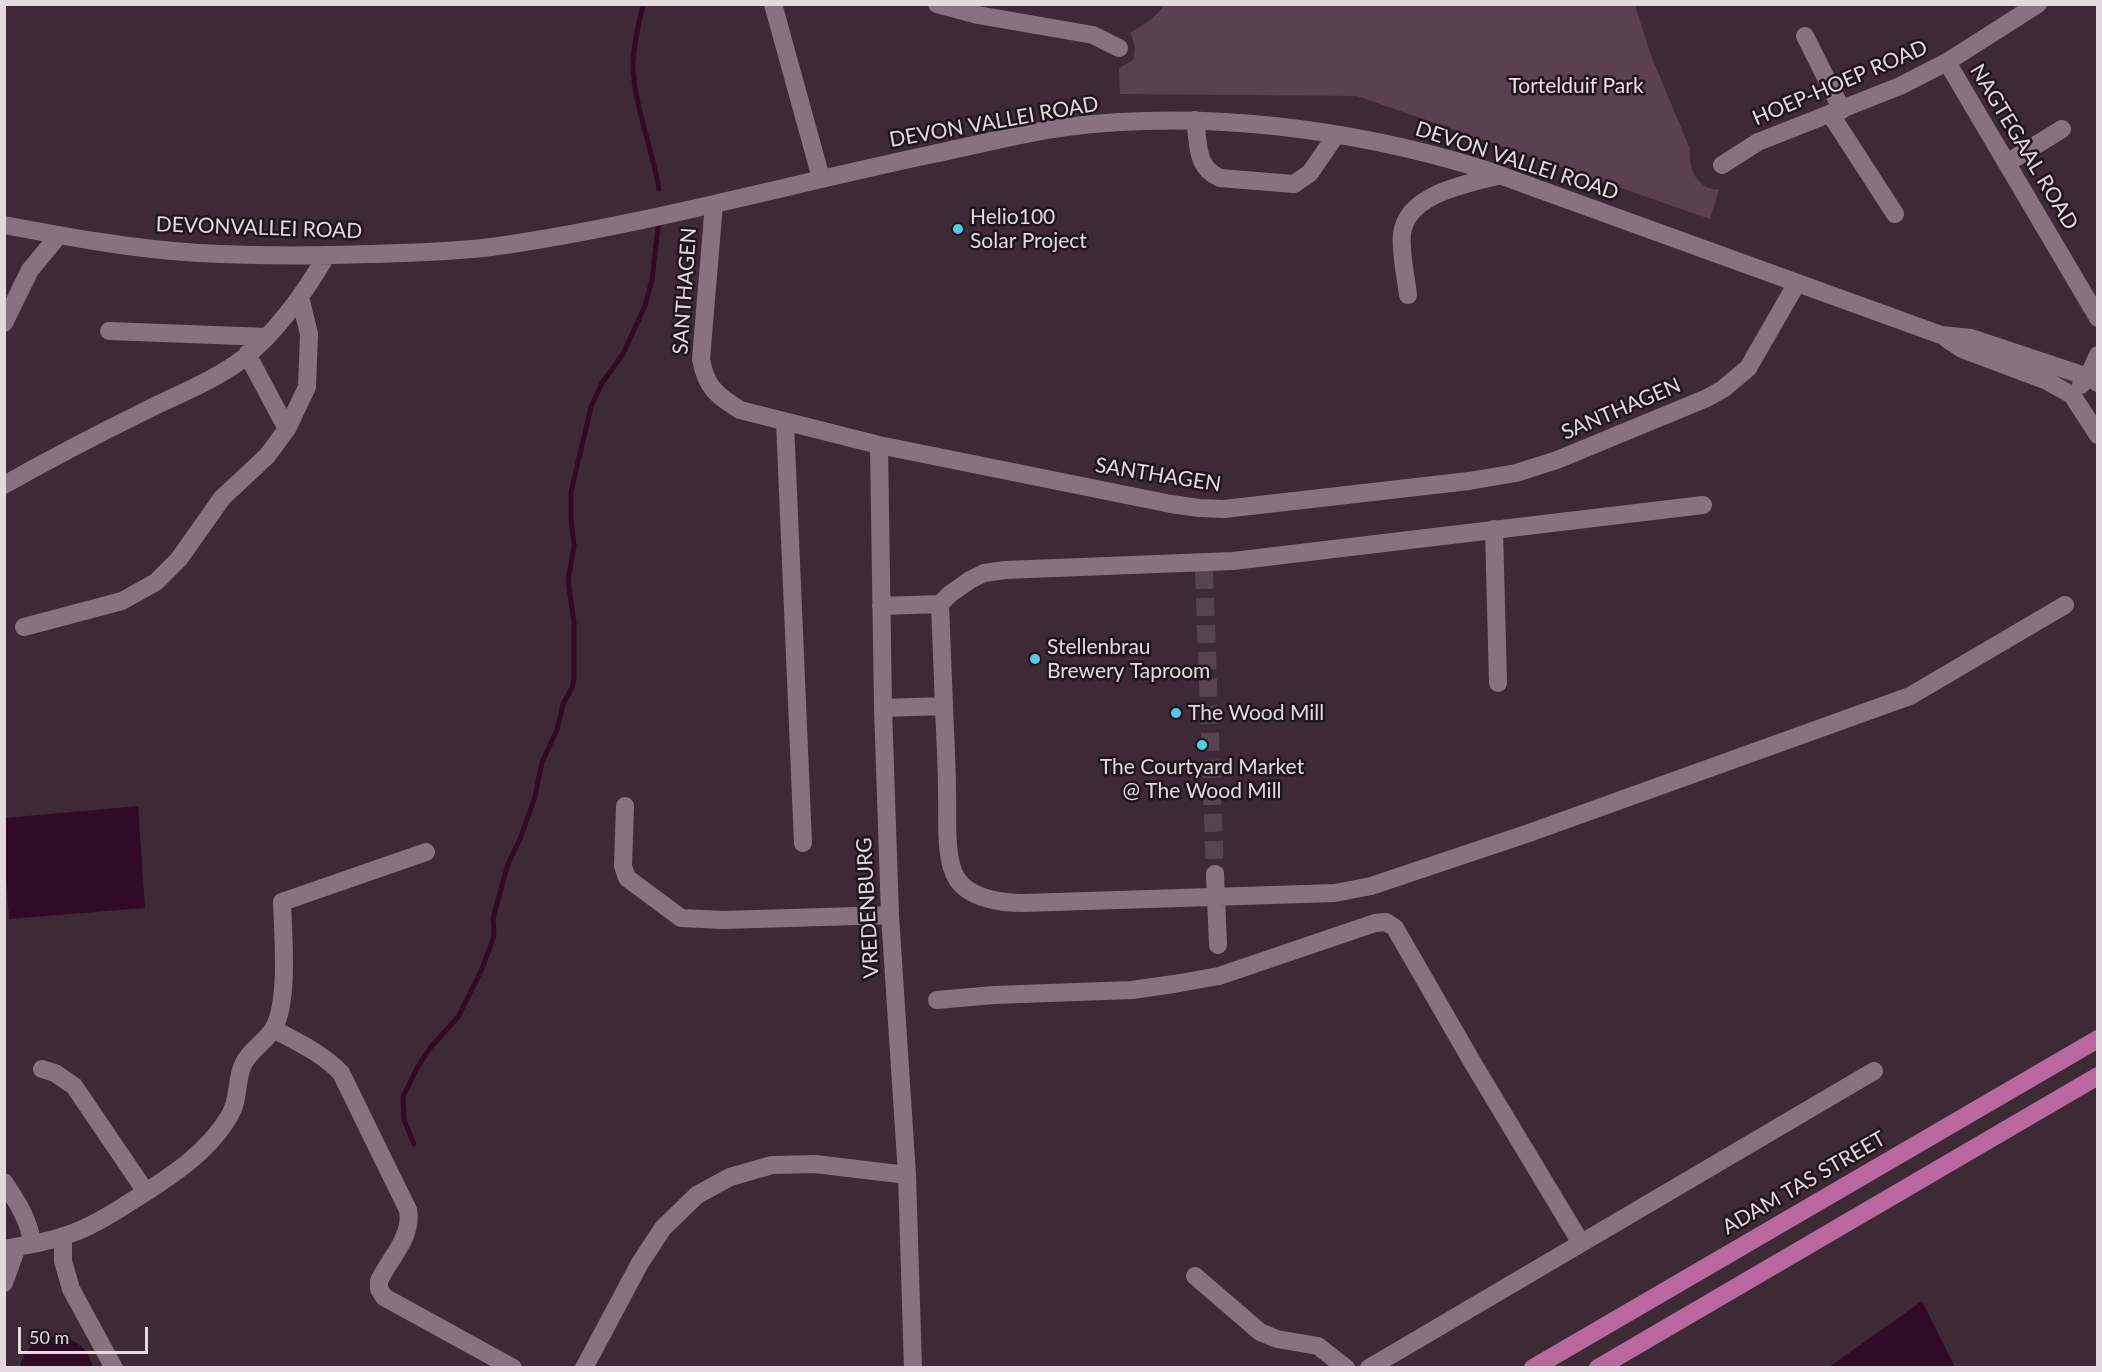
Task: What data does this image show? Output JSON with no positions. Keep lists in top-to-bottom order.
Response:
{
  "streets": {
    "main road": ["ADAM TAS STREET"],
    "street": [
      "HOEP-HOEP ROAD",
      "DEVON VALLEI ROAD",
      "NAGTEGAAL ROAD",
      "DEVONVALLEI ROAD",
      "SANTHAGEN",
      "VREDENBURG"
    ]
  },
  "crossings": [
    ["HOEP-HOEP ROAD", "NAGTEGAAL ROAD"],
    ["DEVON VALLEI ROAD", "DEVONVALLEI ROAD"],
    ["DEVON VALLEI ROAD", "SANTHAGEN"],
    ["SANTHAGEN", "VREDENBURG"]
  ],
  "parks": ["Tortelduif Park"],
  "places": [
    "Helio100 Solar Project",
    "Stellenbrau Brewery Taproom",
    "The Wood Mill",
    "The Courtyard Market @ The Wood Mill"
  ],
  "scale_bar": "50 m"
}
